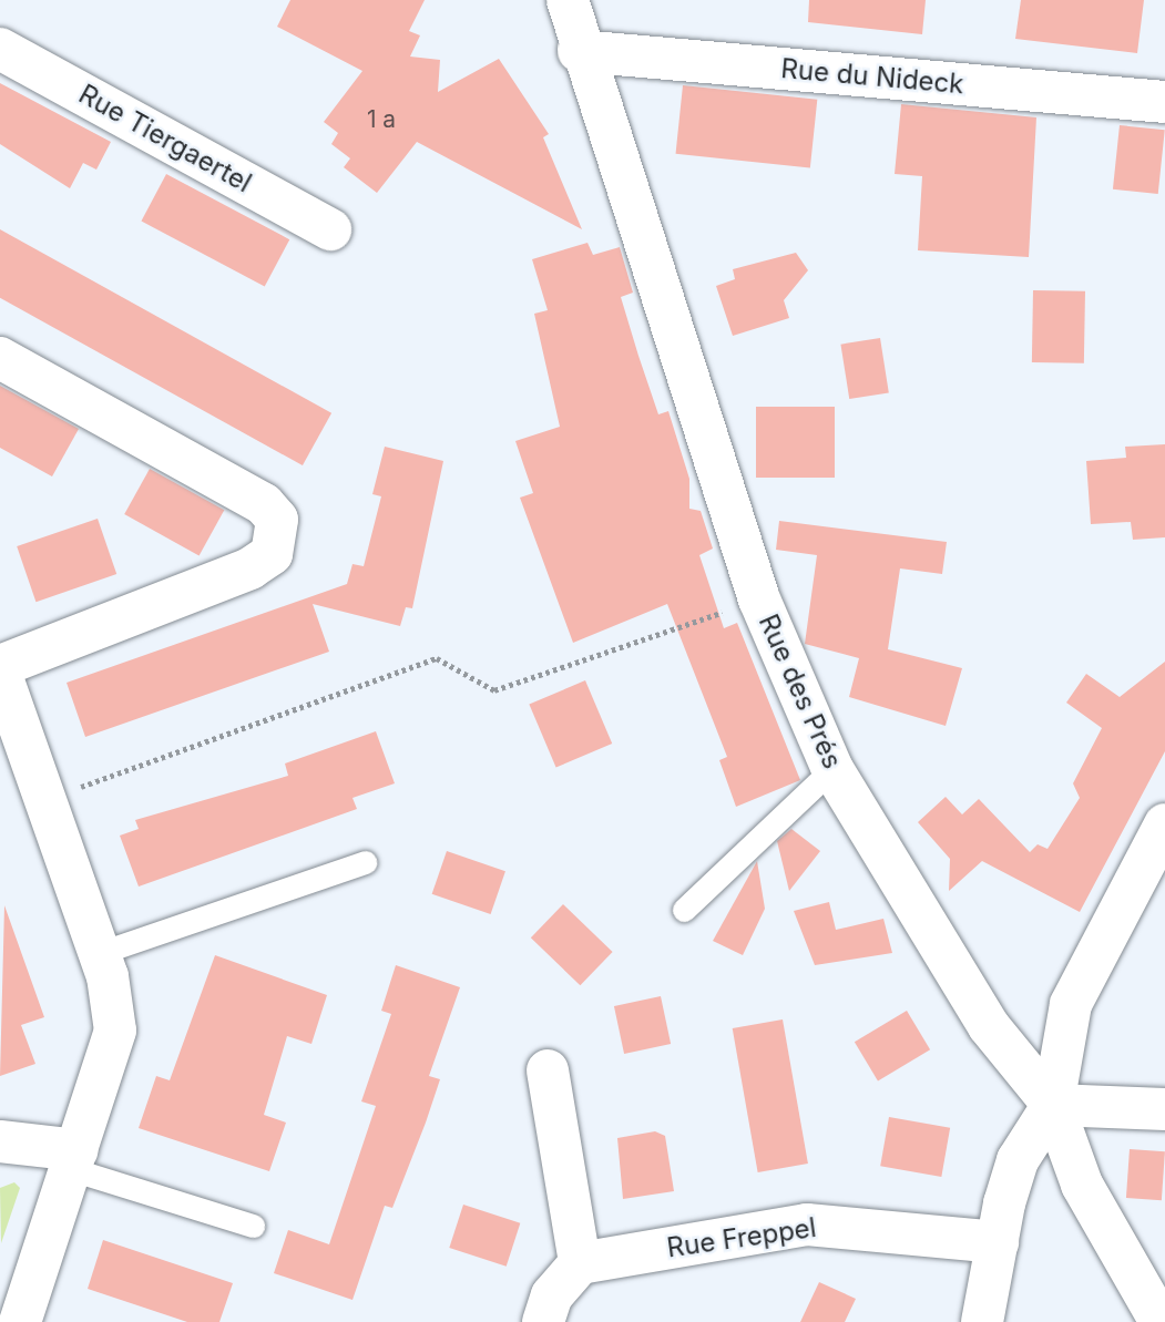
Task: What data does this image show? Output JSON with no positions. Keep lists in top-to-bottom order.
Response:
{
  "streets": {
    "street": [
      "Rue du Nideck",
      "Rue Tiergaertel",
      "Rue des Prés",
      "Rue Freppel"
    ]
  },
  "crossings": [
    ["Rue du Nideck", "Rue des Prés"]
  ],
  "house_numbers": ["1 a"]
}
